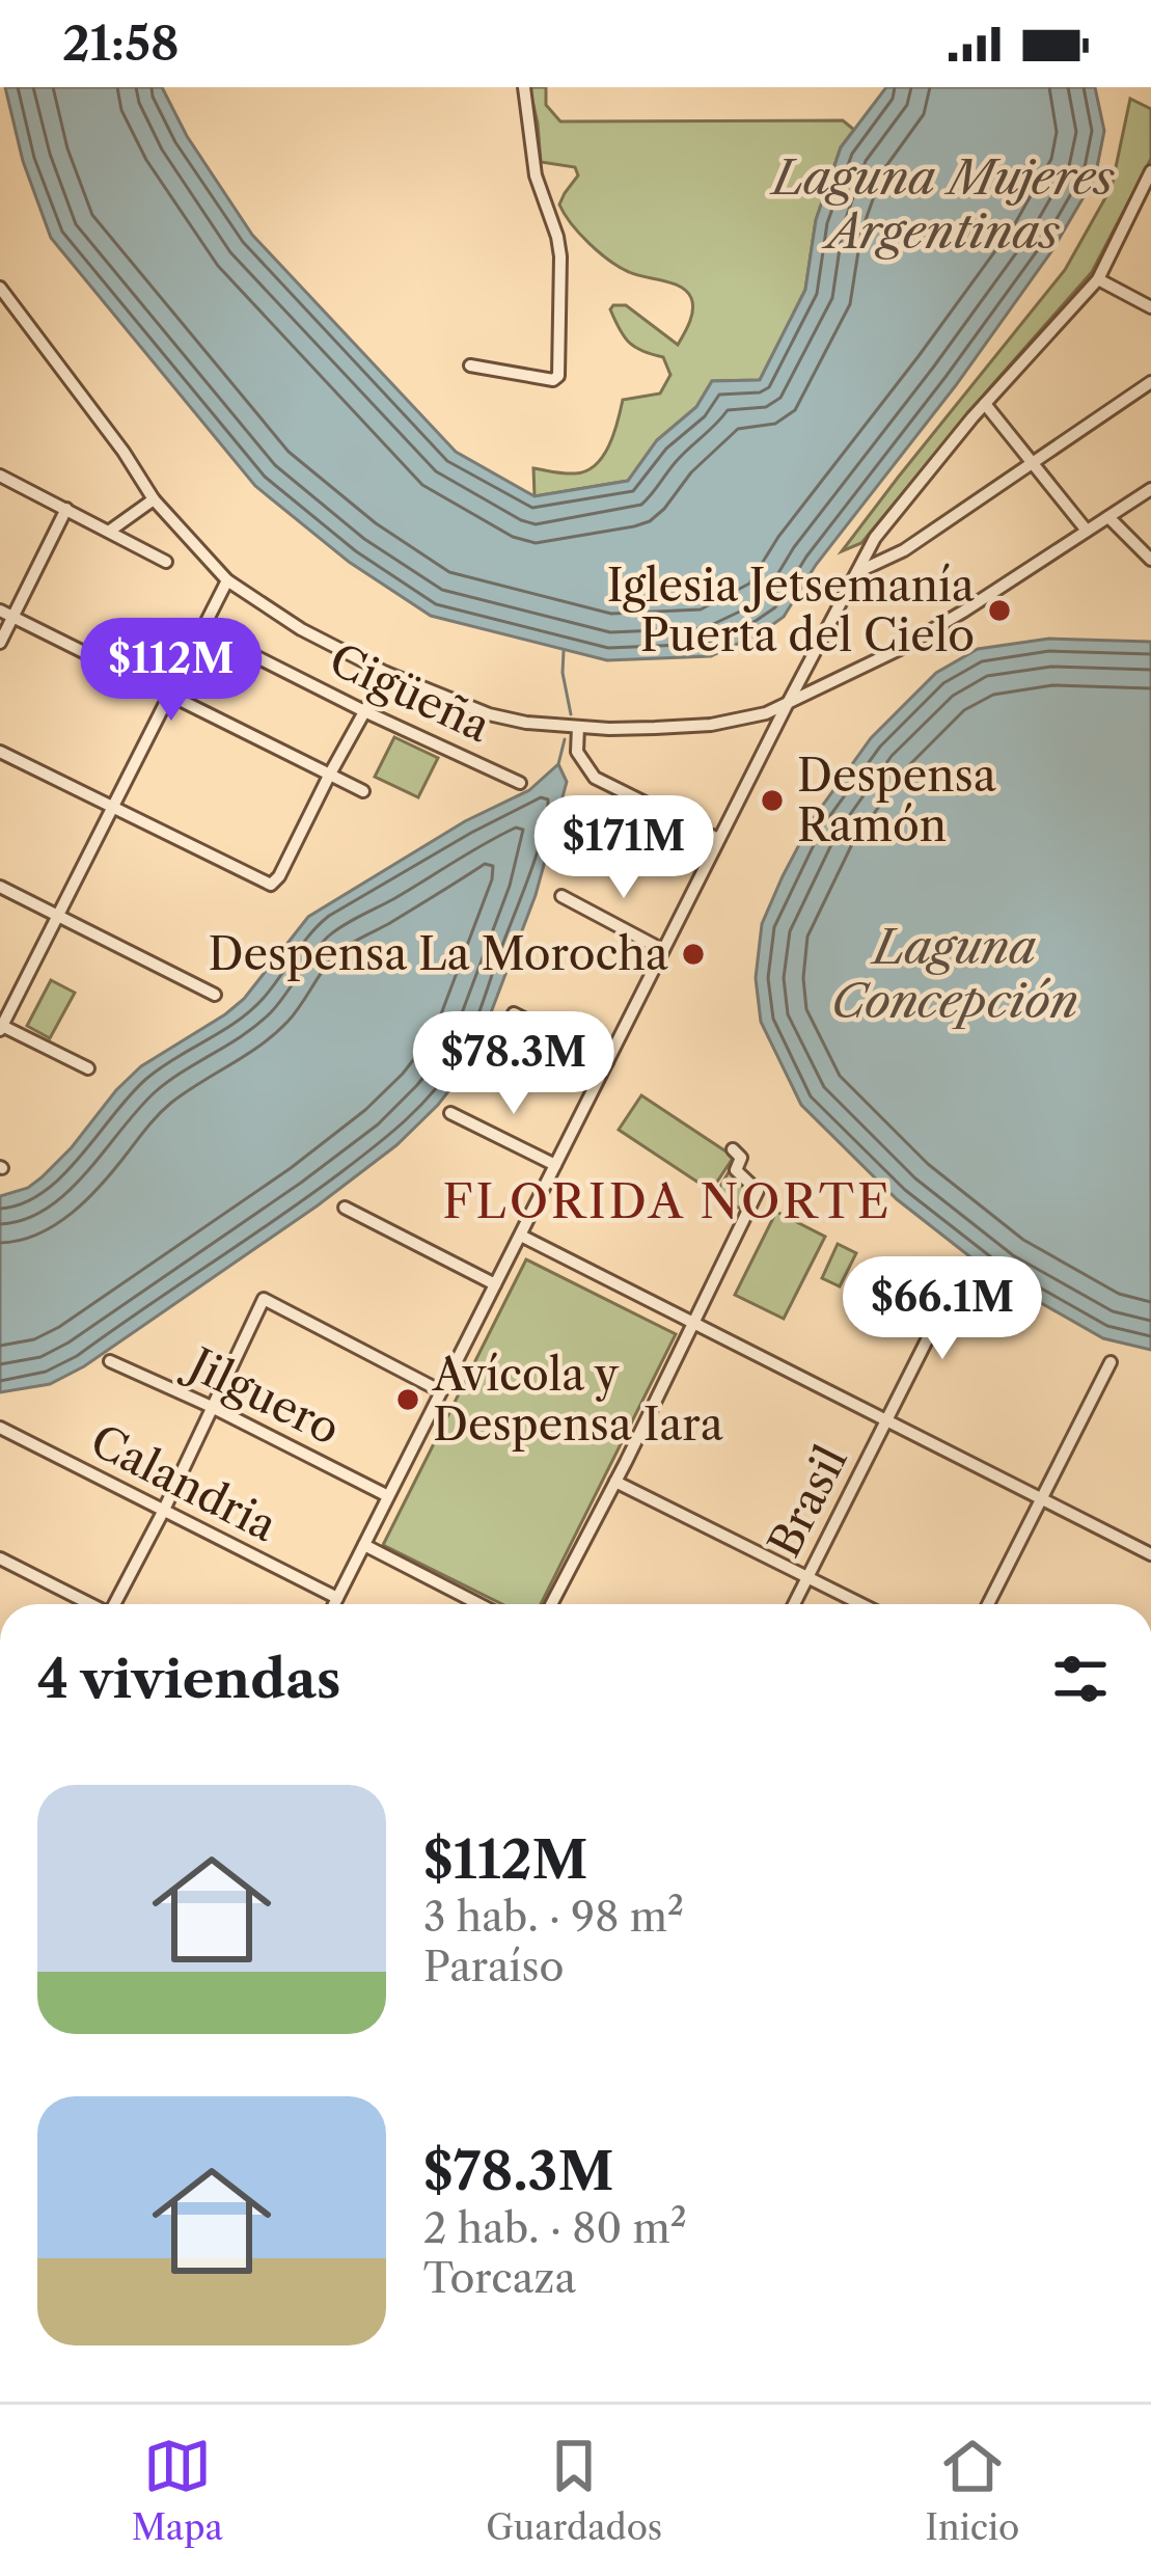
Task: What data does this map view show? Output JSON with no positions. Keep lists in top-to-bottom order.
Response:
{
  "streets": {
    "street": [
      "Cigüeña",
      "Jilguero",
      "Calandria",
      "Brasil"
    ]
  },
  "districts": ["FLORIDA NORTE"],
  "water": ["Laguna Mujeres Argentinas", "Laguna Concepción"],
  "places": [
    "Iglesia Jetsemanía Puerta del Cielo",
    "Despensa Ramón",
    "Despensa La Morocha",
    "Avícola y Despensa Iara"
  ],
  "page": {
    "status": "21:58",
    "price": [
      "$112M",
      "$171M",
      "$78.3M",
      "$66.1M"
    ],
    "heading": "4 viviendas",
    "list": [
      {
        "name": "$112M",
        "note": "3 hab. · 98 m² · Paraíso"
      },
      {
        "name": "$78.3M",
        "note": "2 hab. · 80 m² · Torcaza"
      }
    ],
    "tabs": ["Mapa", "Guardados", "Inicio"]
  }
}
